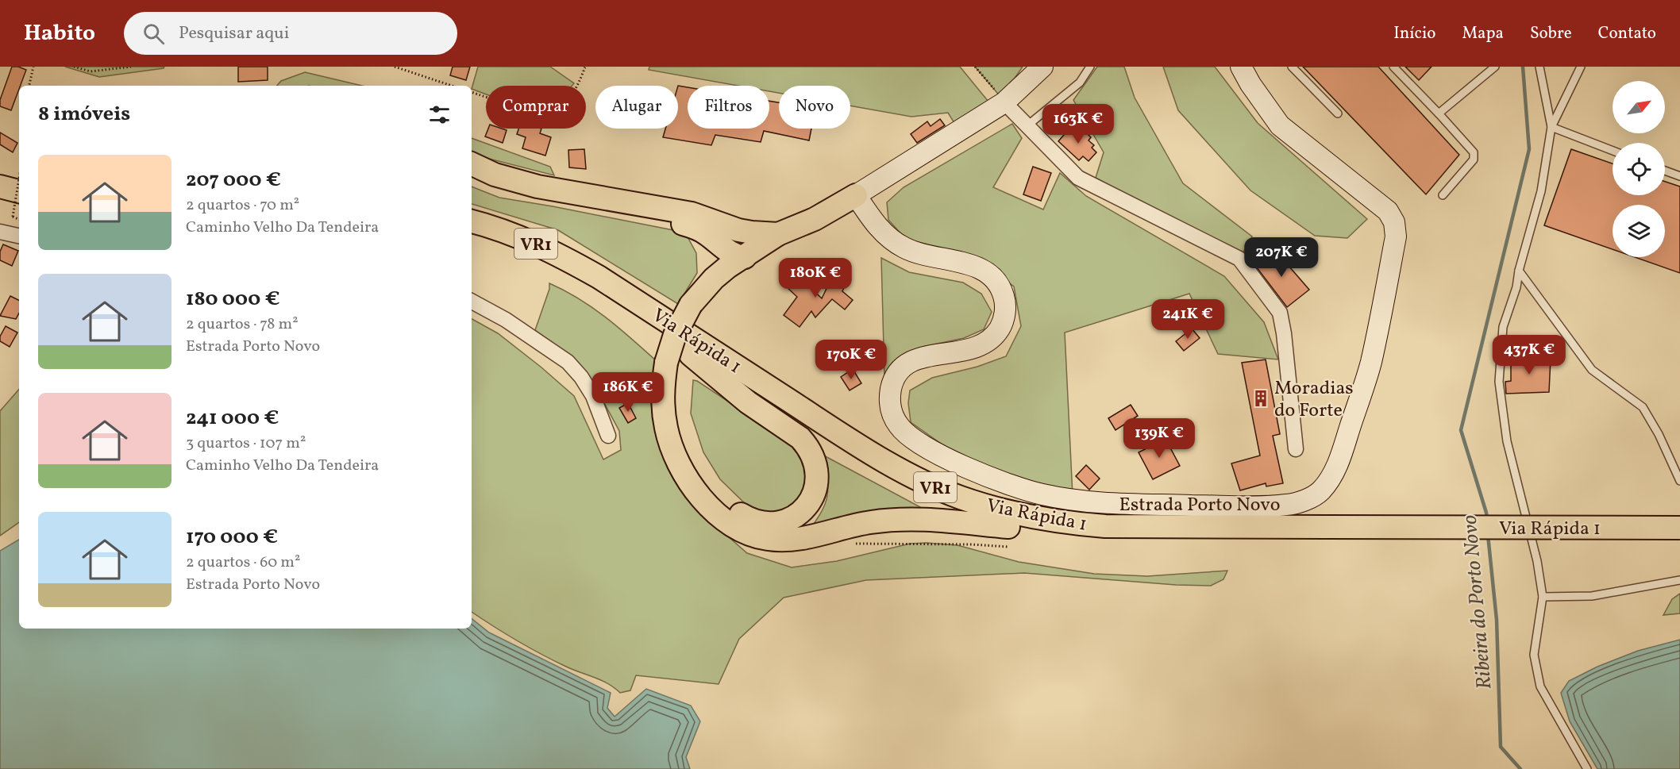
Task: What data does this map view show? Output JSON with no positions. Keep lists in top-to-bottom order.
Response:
{
  "streets": {
    "highway": ["VR1", "Via Rápida 1"],
    "main road": ["Estrada Porto Novo"]
  },
  "water": ["Ribeira do Porto Novo"],
  "places": {
    "building": ["Moradias do Forte"]
  },
  "north": "top right",
  "page": {
    "header": "Habito",
    "search": "Pesquisar aqui",
    "nav": [
      "Início",
      "Mapa",
      "Sobre",
      "Contato"
    ],
    "chip": [
      "Comprar",
      "Alugar",
      "Filtros",
      "Novo"
    ],
    "heading": "8 imóveis",
    "price": [
      "163K €",
      "207K €",
      "180K €",
      "241K €",
      "437K €",
      "170K €",
      "186K €",
      "139K €"
    ],
    "list": [
      {
        "name": "207 000 €",
        "note": "2 quartos · 70 m² · Caminho Velho Da Tendeira"
      },
      {
        "name": "180 000 €",
        "note": "2 quartos · 78 m² · Estrada Porto Novo"
      },
      {
        "name": "241 000 €",
        "note": "3 quartos · 107 m² · Caminho Velho Da Tendeira"
      },
      {
        "name": "170 000 €",
        "note": "2 quartos · 60 m² · Estrada Porto Novo"
      }
    ]
  }
}
